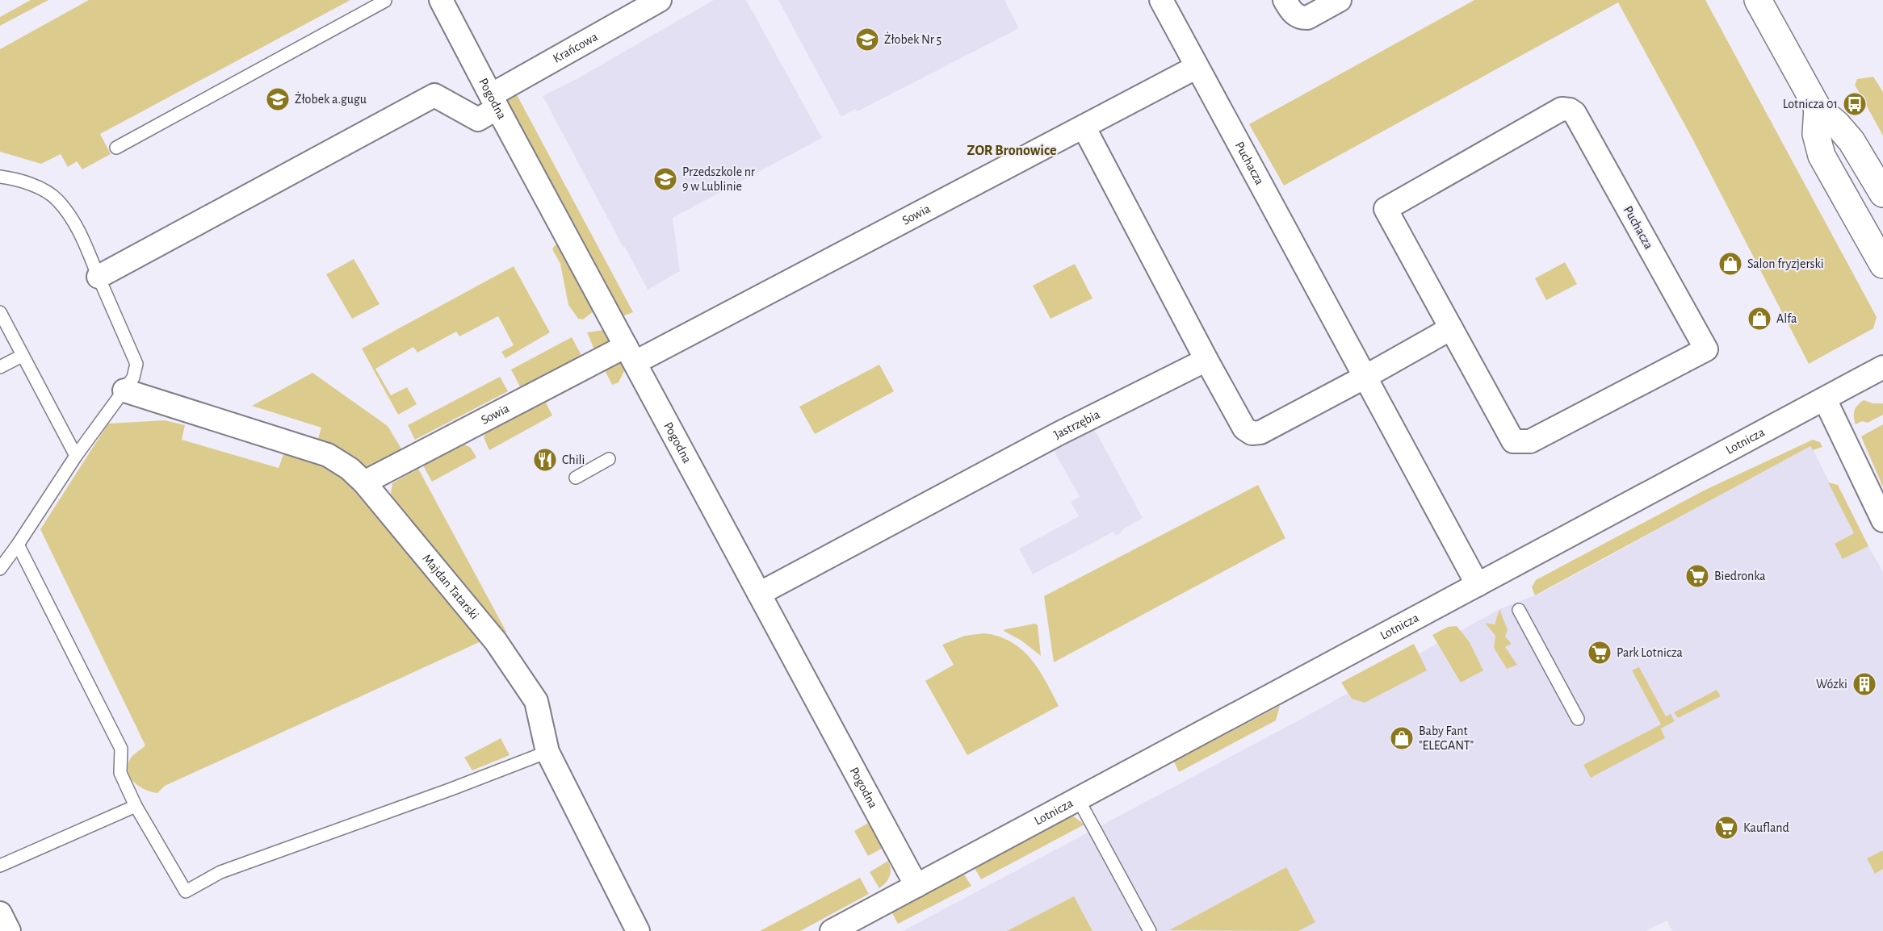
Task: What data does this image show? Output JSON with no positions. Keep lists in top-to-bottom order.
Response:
{
  "streets": {
    "street": [
      "Krańcowa",
      "Pogodna",
      "Puchacza",
      "Sowia",
      "Jastrzębia",
      "Lotnicza",
      "Majdan Tatarski"
    ]
  },
  "crossings": [
    ["Krańcowa", "Pogodna"],
    ["Pogodna", "Sowia"],
    ["Pogodna", "Jastrzębia"],
    ["Pogodna", "Lotnicza"],
    ["Puchacza", "Sowia"],
    ["Puchacza", "Lotnicza"],
    ["Sowia", "Majdan Tatarski"]
  ],
  "districts": ["ZOR Bronowice"],
  "places": {
    "school or university": ["Żłobek Nr 5", "Żłobek a.gugu", "Przedszkole nr 9 w Lublinie"],
    "bus stop": ["Lotnicza 01"],
    "shop": ["Salon fryzjerski", "Alfa", "Baby Fant \"ELEGANT\""],
    "restaurant": ["Chili"],
    "supermarket": ["Biedronka", "Park Lotnicza", "Kaufland"],
    "building": ["Wózki"]
  }
}
